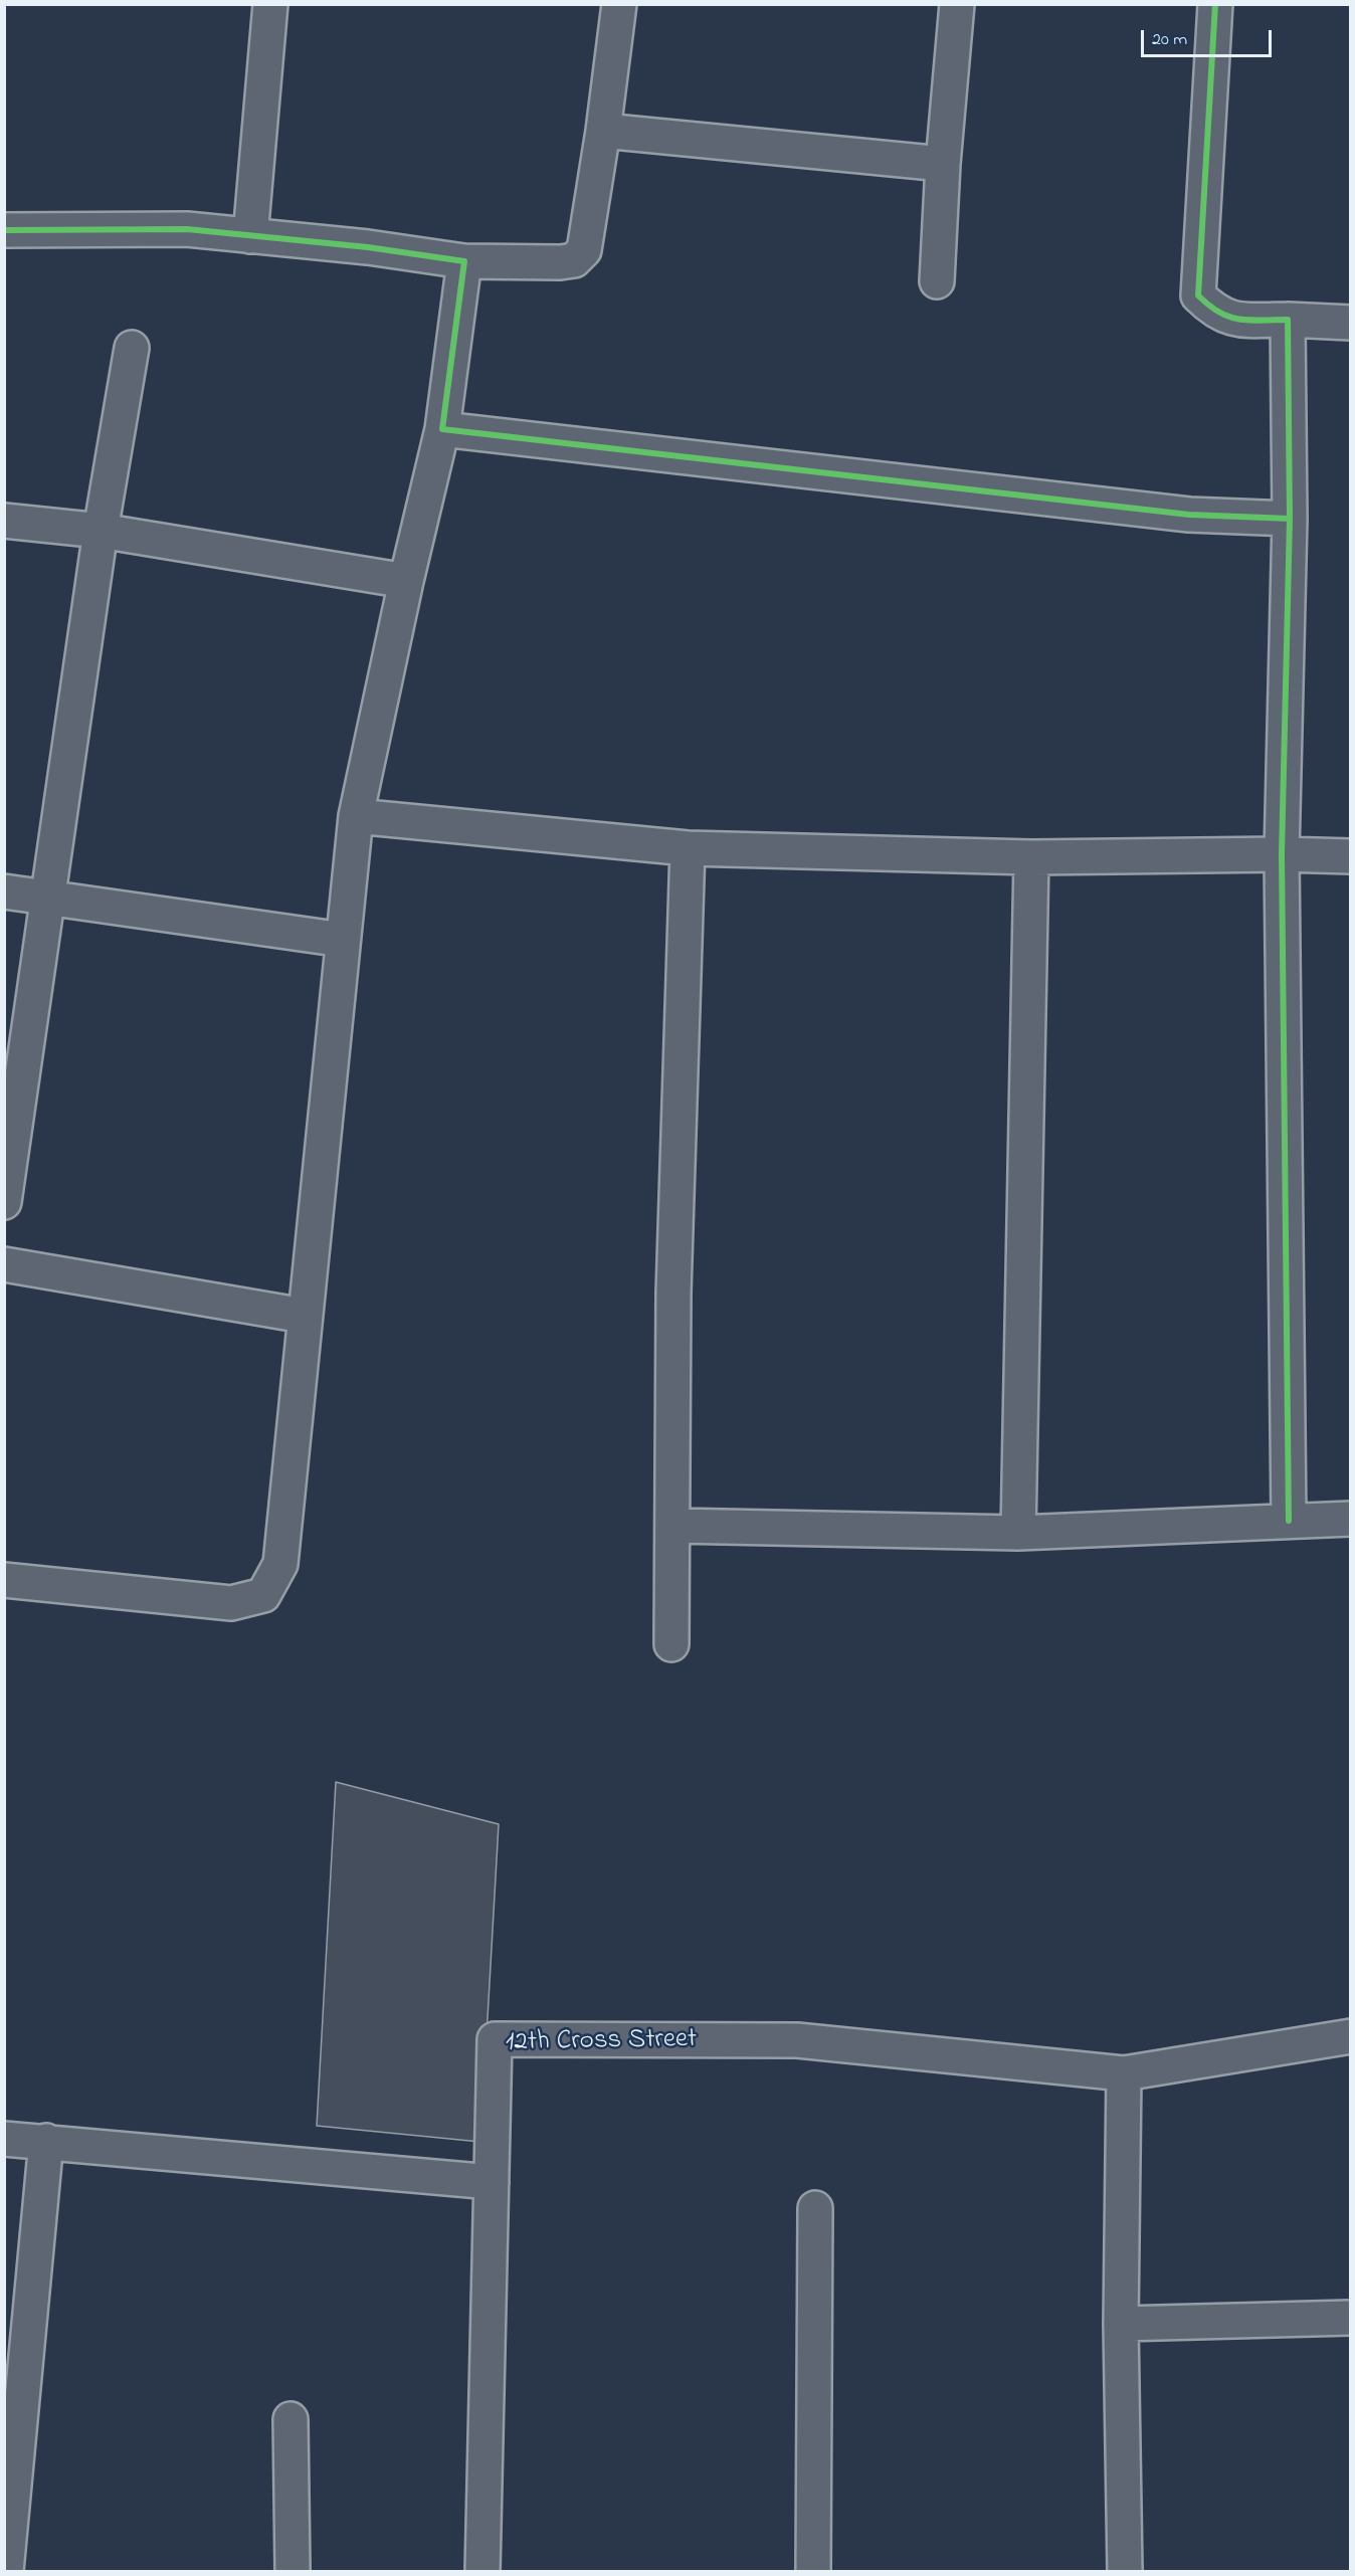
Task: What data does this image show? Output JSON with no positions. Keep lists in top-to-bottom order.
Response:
{
  "streets": {
    "street": ["12th Cross Street"]
  },
  "scale_bar": "20 m"
}
